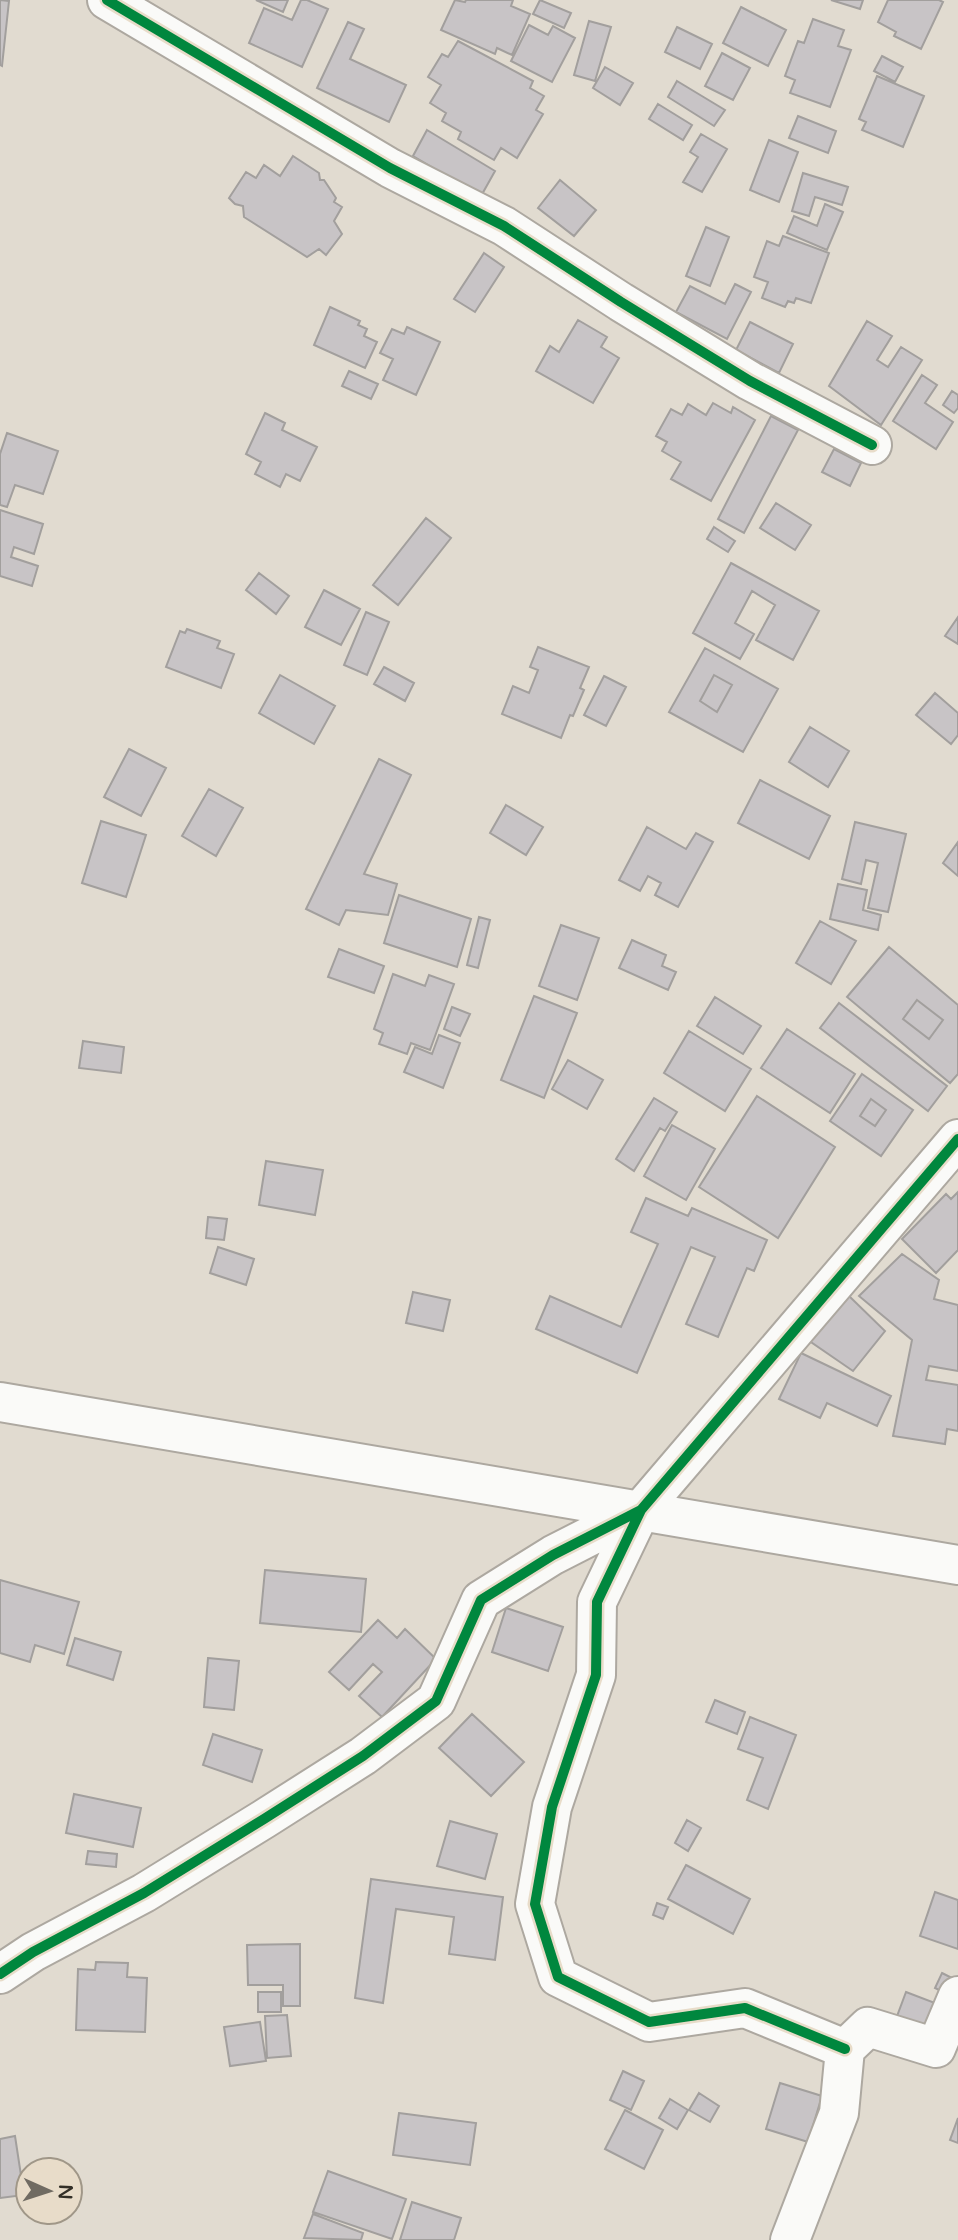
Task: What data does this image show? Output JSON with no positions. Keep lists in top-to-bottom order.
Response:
{
  "north": "right"
}
